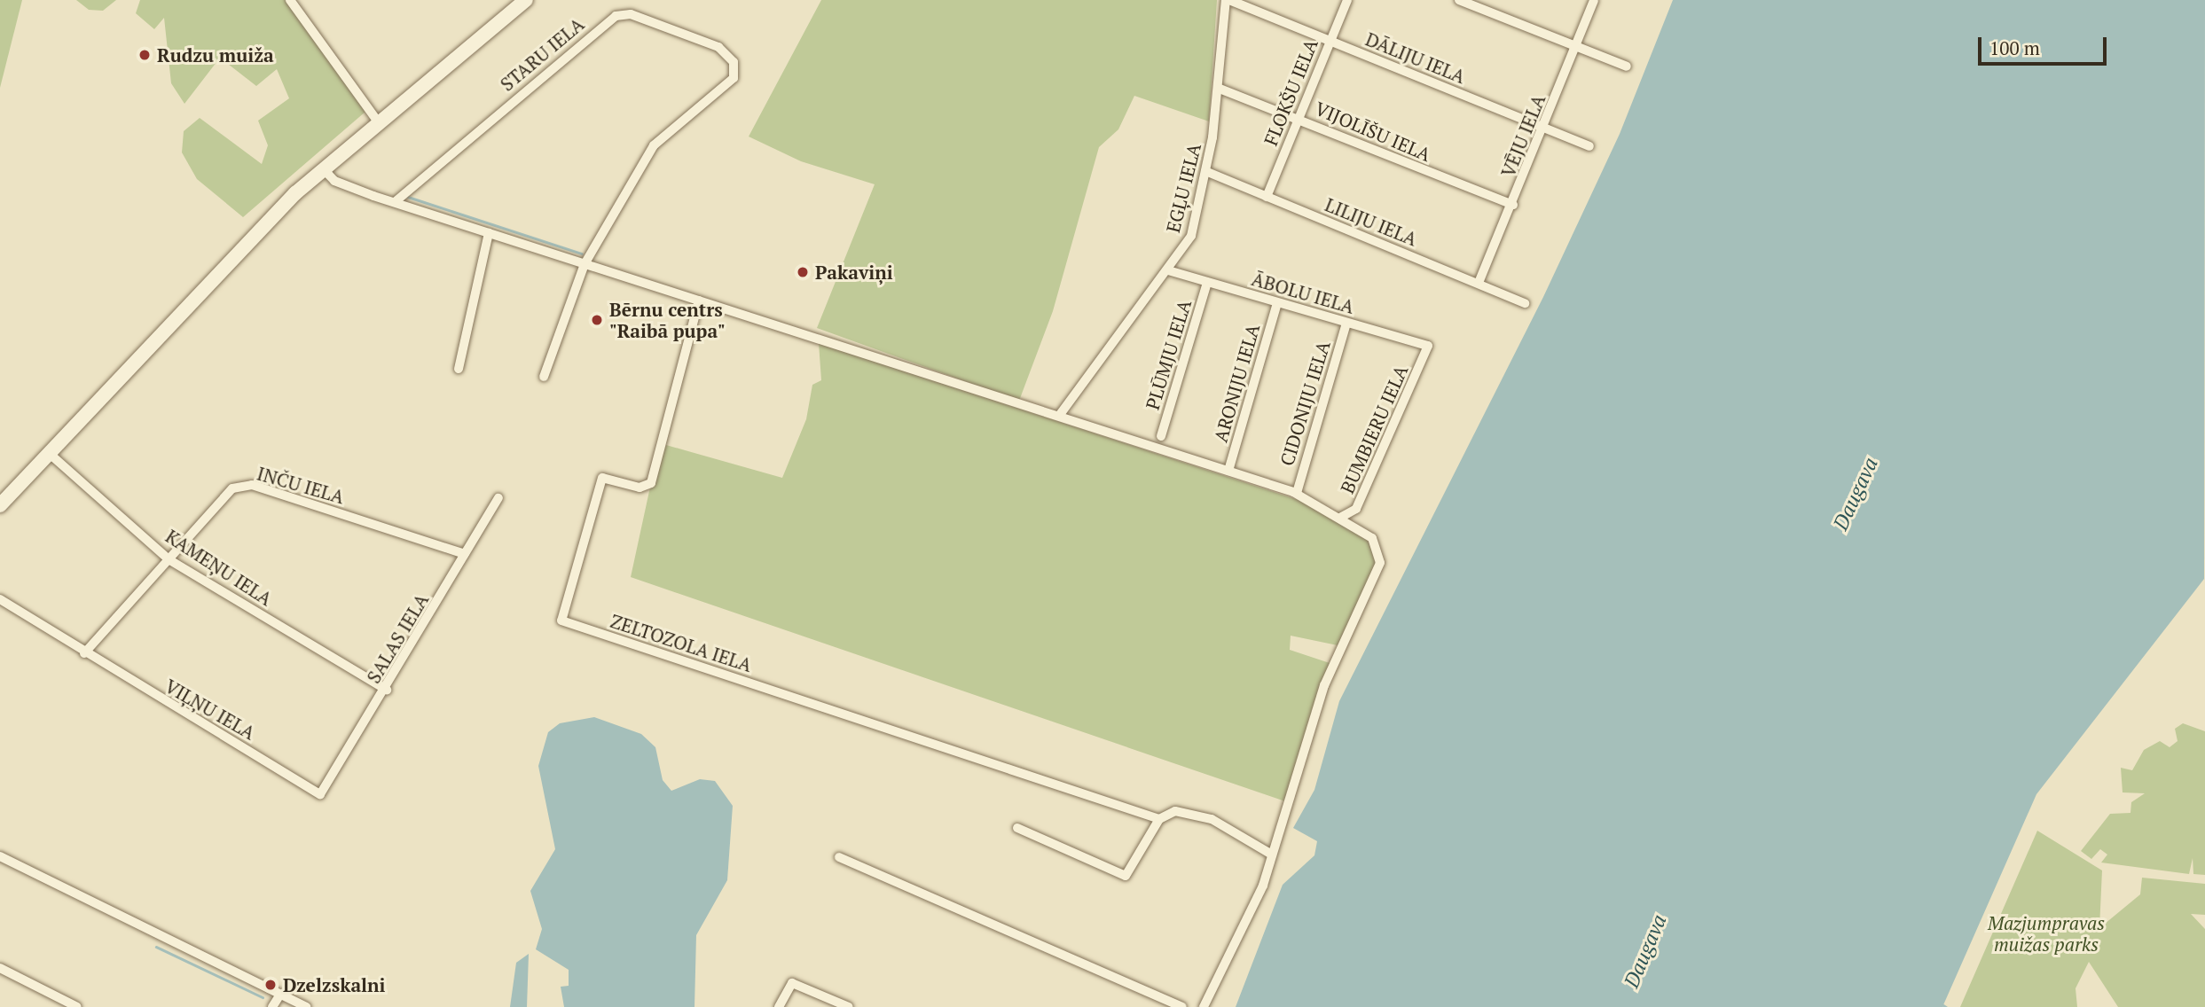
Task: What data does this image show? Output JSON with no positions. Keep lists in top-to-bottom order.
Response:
{
  "streets": {
    "street": [
      "STARU IELA",
      "DĀLIJU IELA",
      "FLOKŠU IELA",
      "VIJOLĪŠU IELA",
      "VĒJU IELA",
      "EGĻU IELA",
      "LILIJU IELA",
      "ĀBOLU IELA",
      "PLŪMJU IELA",
      "ARONIJU IELA",
      "CIDONIJU IELA",
      "BUMBIERU IELA",
      "INČU IELA",
      "KAMEŅU IELA",
      "SALAS IELA",
      "ZELTOZOLA IELA",
      "VIĻŅU IELA"
    ]
  },
  "crossings": [
    ["DĀLIJU IELA", "FLOKŠU IELA"],
    ["DĀLIJU IELA", "VĒJU IELA"],
    ["DĀLIJU IELA", "EGĻU IELA"],
    ["FLOKŠU IELA", "VIJOLĪŠU IELA"],
    ["FLOKŠU IELA", "LILIJU IELA"],
    ["VIJOLĪŠU IELA", "VĒJU IELA"],
    ["VIJOLĪŠU IELA", "EGĻU IELA"],
    ["VĒJU IELA", "LILIJU IELA"],
    ["EGĻU IELA", "LILIJU IELA"],
    ["EGĻU IELA", "ĀBOLU IELA"],
    ["ĀBOLU IELA", "PLŪMJU IELA"],
    ["ĀBOLU IELA", "ARONIJU IELA"],
    ["ĀBOLU IELA", "CIDONIJU IELA"],
    ["ĀBOLU IELA", "BUMBIERU IELA"],
    ["INČU IELA", "KAMEŅU IELA"],
    ["INČU IELA", "SALAS IELA"],
    ["INČU IELA", "VIĻŅU IELA"],
    ["KAMEŅU IELA", "SALAS IELA"],
    ["SALAS IELA", "VIĻŅU IELA"]
  ],
  "water": ["Daugava"],
  "parks": ["Mazjumpravas muižas parks"],
  "places": [
    "Rudzu muiža",
    "Pakaviņi",
    "Bērnu centrs \"Raibā pupa\"",
    "Dzelzskalni"
  ],
  "scale_bar": "100 m"
}
